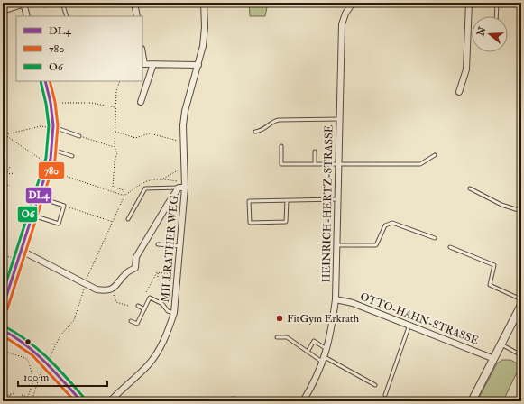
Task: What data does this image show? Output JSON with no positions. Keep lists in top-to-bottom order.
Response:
{
  "streets": {
    "street": ["HEINRICH-HERTZ-STRASSE", "MILLRATHER WEG", "OTTO-HAHN-STRASSE"]
  },
  "crossings": [
    ["HEINRICH-HERTZ-STRASSE", "OTTO-HAHN-STRASSE"]
  ],
  "places": ["FitGym Erkrath"],
  "lines": ["transit line DL4", "transit line 780", "transit line O6"],
  "legend": ["DL4", "780", "O6"],
  "scale_bar": "100 m",
  "north": "left"
}
